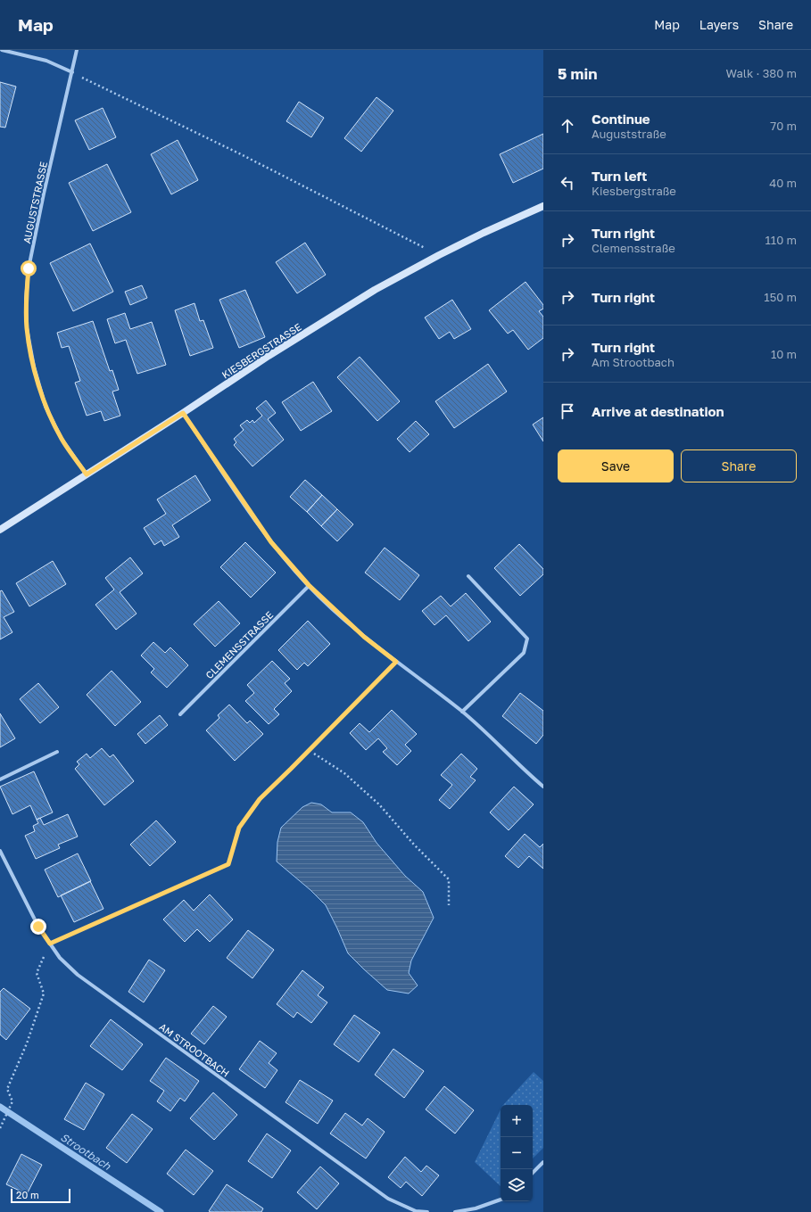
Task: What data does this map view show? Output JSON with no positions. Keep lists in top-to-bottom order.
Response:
{
  "streets": {
    "street": [
      "AUGUSTSTRASSE",
      "KIESBERGSTRASSE",
      "CLEMENSSTRASSE",
      "AM STROOTBACH"
    ]
  },
  "crossings": [
    ["AUGUSTSTRASSE", "KIESBERGSTRASSE"]
  ],
  "water": ["Strootbach"],
  "scale_bar": "20 m",
  "page": {
    "header": "Map",
    "nav": ["Map", "Layers", "Share"],
    "heading": ["5 min", "Walk · 380 m"],
    "list": [
      ["Continue", "Auguststraße", "70 m"],
      ["Turn left", "Kiesbergstraße", "40 m"],
      ["Turn right", "Clemensstraße", "110 m"],
      ["Turn right", "150 m"],
      ["Turn right", "Am Strootbach", "10 m"],
      "Arrive at destination"
    ],
    "buttons": ["Save", "Share"],
    "map_buttons": ["+", "−"],
    "scale": "20 m"
  }
}
